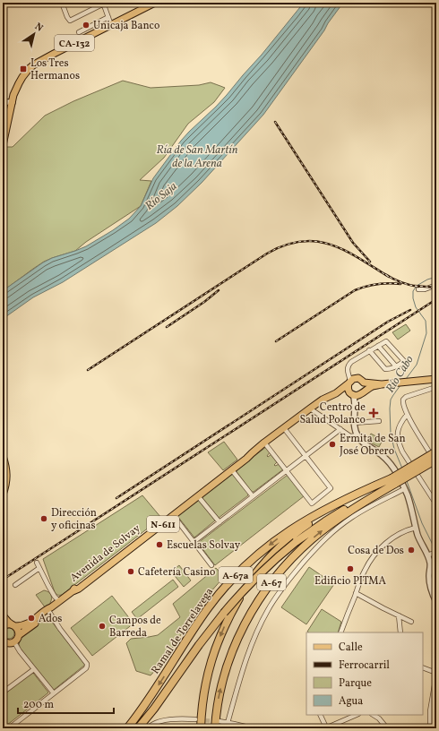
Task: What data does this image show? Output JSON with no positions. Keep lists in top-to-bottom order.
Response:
{
  "streets": {
    "highway": ["A-67a", "A-67", "Ramal de Torrelavega"],
    "main road": ["CA-132", "N-611", "Avenida de Solvay"]
  },
  "crossings": [
    ["N-611", "Avenida de Solvay"],
    ["A-67", "Ramal de Torrelavega"]
  ],
  "water": ["Ría de San Martín de la Arena", "Río Saja", "Río Cabo"],
  "places": {
    "other": [
      "Unicaja Banco",
      "Ermita de San José Obrero",
      "Dirección y oficinas",
      "Escuelas Solvay",
      "Cosa de Dos",
      "Edificio PITMA",
      "Cafetería Casino",
      "Ados",
      "Campos de Barreda"
    ],
    "transit": ["Los Tres Hermanos"],
    "health": ["Centro de Salud Polanco"]
  },
  "legend": [
    "Calle",
    "Ferrocarril",
    "Parque",
    "Agua"
  ],
  "scale_bar": "200 m",
  "north": "top right"
}
